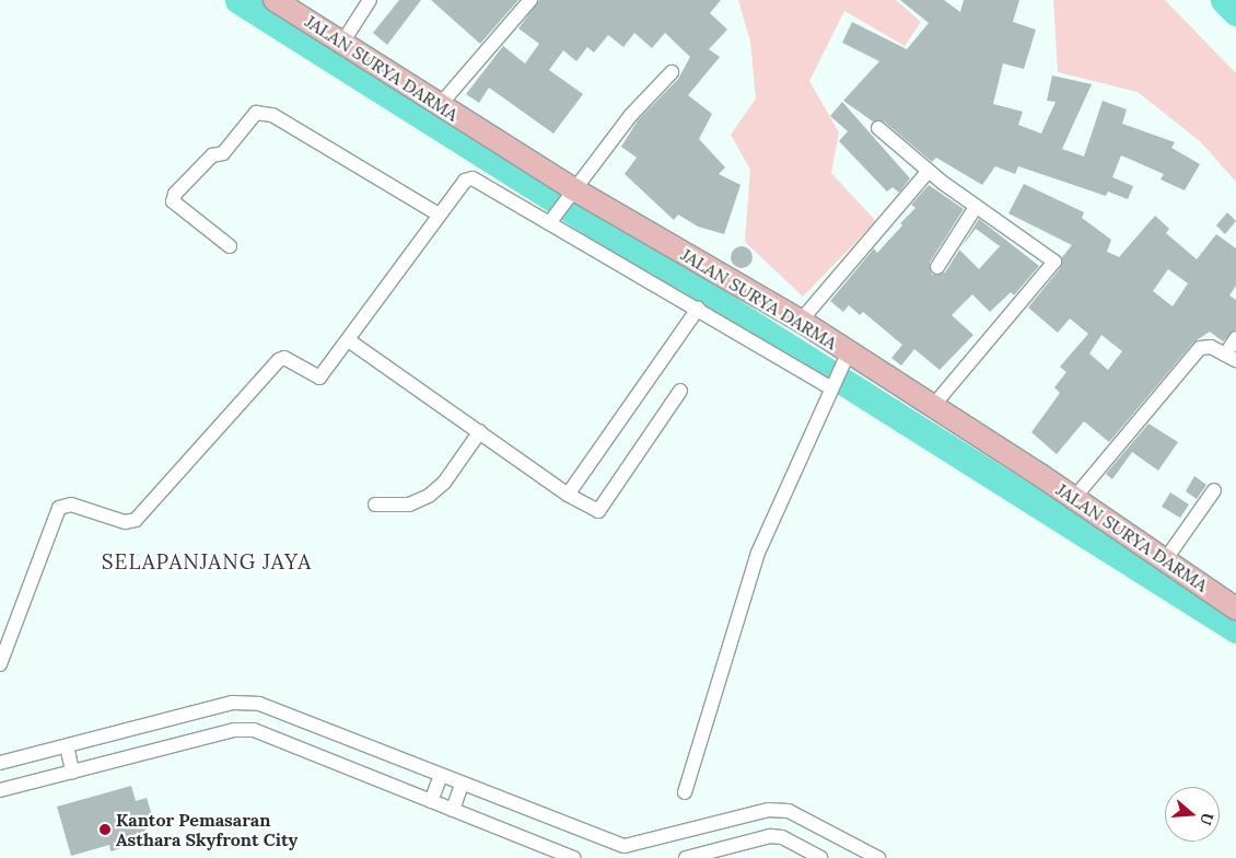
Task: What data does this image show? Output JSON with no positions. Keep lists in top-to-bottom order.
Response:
{
  "streets": {
    "main road": ["JALAN SURYA DARMA"]
  },
  "districts": ["SELAPANJANG JAYA"],
  "places": ["Kantor Pemasaran Asthara Skyfront City"],
  "north": "right"
}
